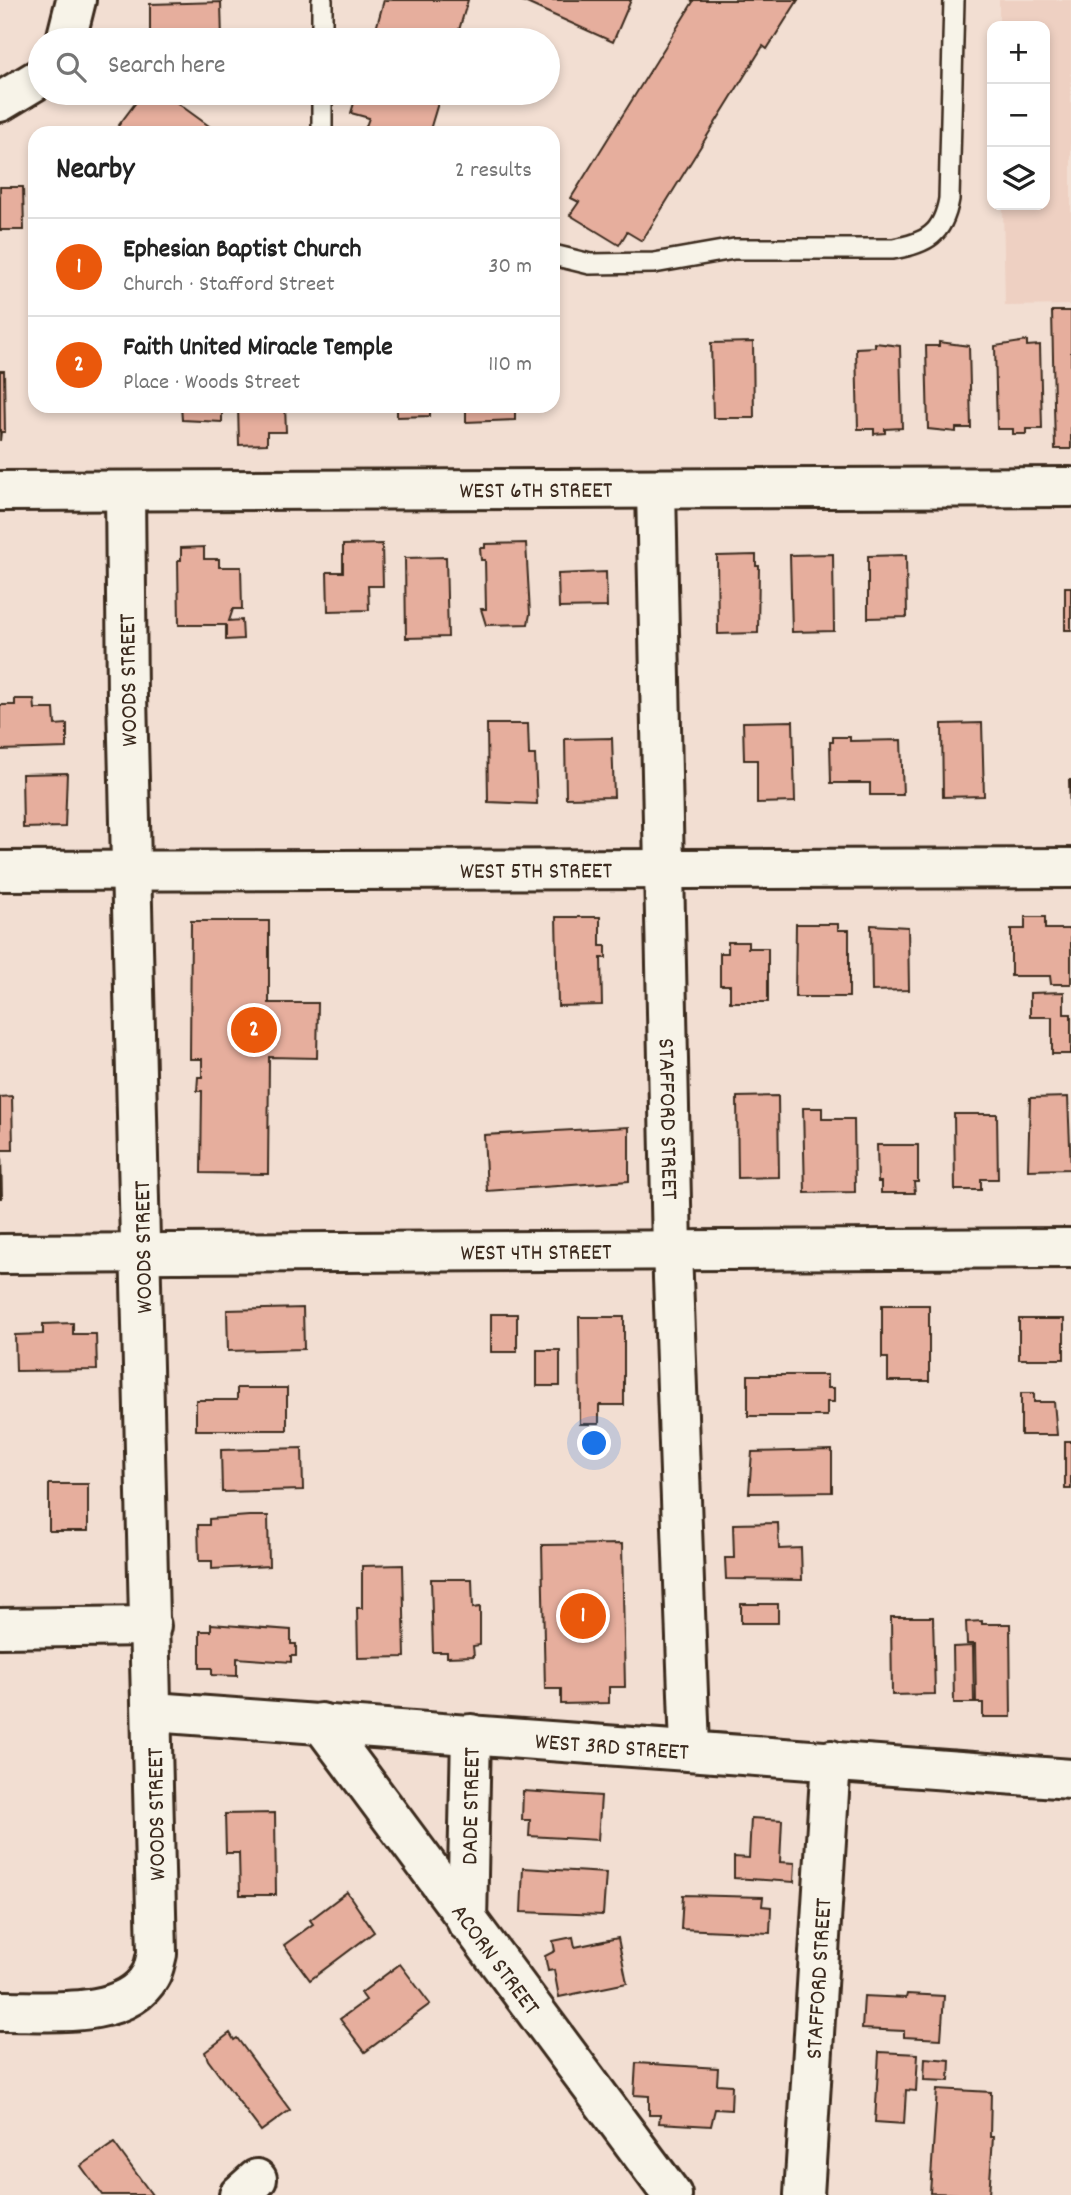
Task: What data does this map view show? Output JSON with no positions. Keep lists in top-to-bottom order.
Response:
{
  "streets": {
    "street": [
      "WEST 6TH STREET",
      "WOODS STREET",
      "WEST 5TH STREET",
      "STAFFORD STREET",
      "WEST 4TH STREET",
      "WEST 3RD STREET",
      "DADE STREET",
      "ACORN STREET"
    ]
  },
  "crossings": [
    ["WEST 6TH STREET", "WOODS STREET"],
    ["WEST 6TH STREET", "STAFFORD STREET"],
    ["WOODS STREET", "WEST 5TH STREET"],
    ["WOODS STREET", "WEST 4TH STREET"],
    ["WOODS STREET", "WEST 3RD STREET"],
    ["WEST 5TH STREET", "STAFFORD STREET"],
    ["STAFFORD STREET", "WEST 4TH STREET"],
    ["STAFFORD STREET", "WEST 3RD STREET"],
    ["WEST 3RD STREET", "DADE STREET"],
    ["WEST 3RD STREET", "ACORN STREET"],
    ["DADE STREET", "ACORN STREET"]
  ],
  "page": {
    "map_buttons": ["+", "−"],
    "search": "Search here",
    "heading": ["Nearby", "2 results"],
    "list": [
      {
        "mark": "1",
        "name": "Ephesian Baptist Church",
        "note": "Church · Stafford Street",
        "value": "30 m"
      },
      {
        "mark": "2",
        "name": "Faith United Miracle Temple",
        "note": "Place · Woods Street",
        "value": "110 m"
      }
    ],
    "pins": ["2", "1"]
  }
}
